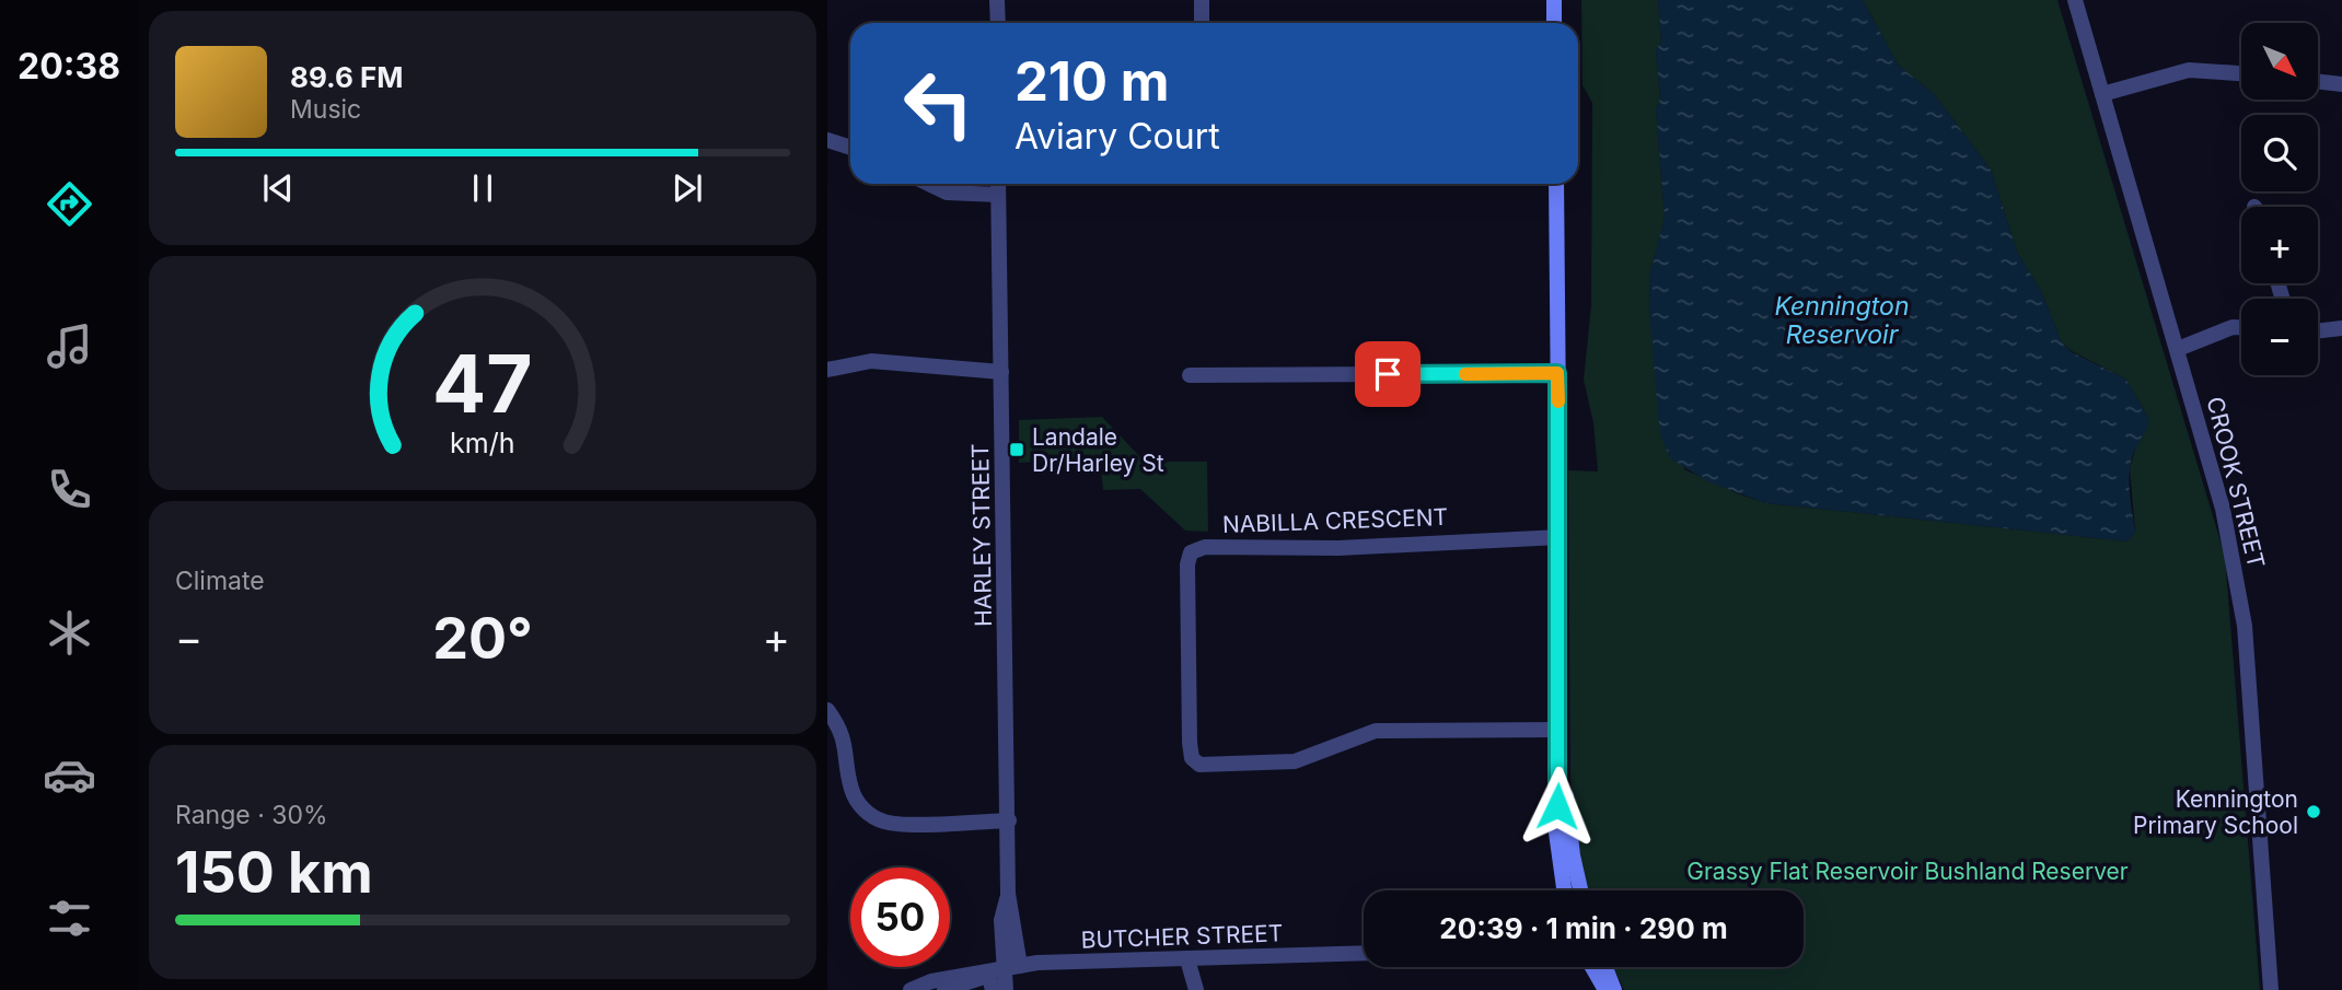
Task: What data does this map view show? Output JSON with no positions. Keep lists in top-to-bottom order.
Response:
{
  "streets": {
    "street": [
      "CROOK STREET",
      "NABILLA CRESCENT",
      "HARLEY STREET",
      "BUTCHER STREET"
    ]
  },
  "crossings": [
    ["HARLEY STREET", "BUTCHER STREET"]
  ],
  "water": ["Kennington Reservoir"],
  "parks": ["Grassy Flat Reservoir Bushland Reserver"],
  "places": {
    "transit": ["Landale Dr/Harley St"],
    "other": ["Kennington Primary School"]
  },
  "north": "bottom right",
  "page": {
    "tabs": "20:38",
    "map_buttons": ["+", "−"],
    "turn": ["210 m", "Aviary Court"],
    "song": ["89.6 FM", "Music"],
    "tile": [
      "Climate",
      ["Range · 30%", "150 km"]
    ],
    "heat": ["−", "20°", "+"],
    "limit": "50",
    "trip": "20:39 · 1 min · 290 m",
    "gauge": ["47", "km/h"]
  }
}
